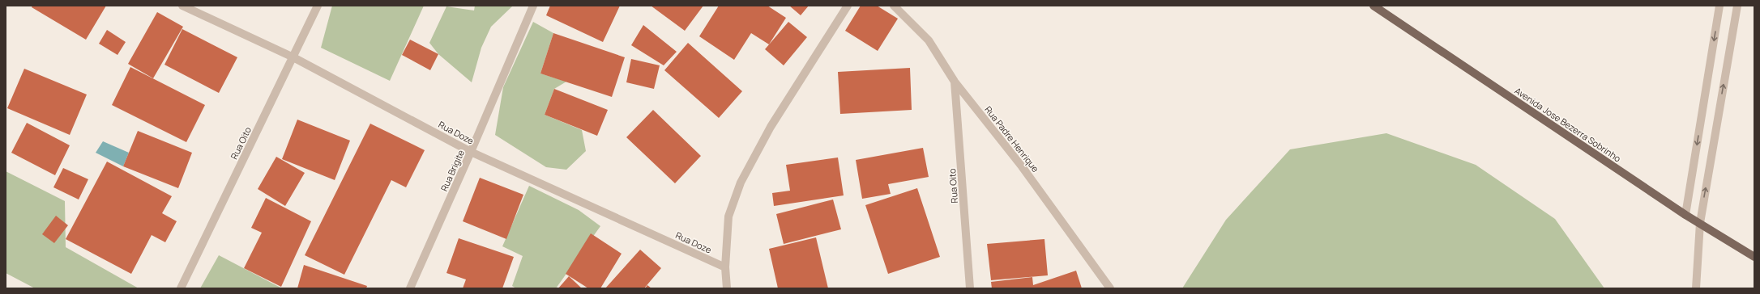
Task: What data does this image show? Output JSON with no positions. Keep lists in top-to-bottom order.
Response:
{
  "streets": {
    "main road": ["Avenida Jose Bezerra Sobrinho"],
    "street": [
      "Rua Doze",
      "Rua Padre Henrique",
      "Rua Oito",
      "Rua Brigite"
    ]
  },
  "crossings": [
    ["Rua Doze", "Rua Oito"],
    ["Rua Doze", "Rua Brigite"],
    ["Rua Padre Henrique", "Rua Oito"]
  ]
}
